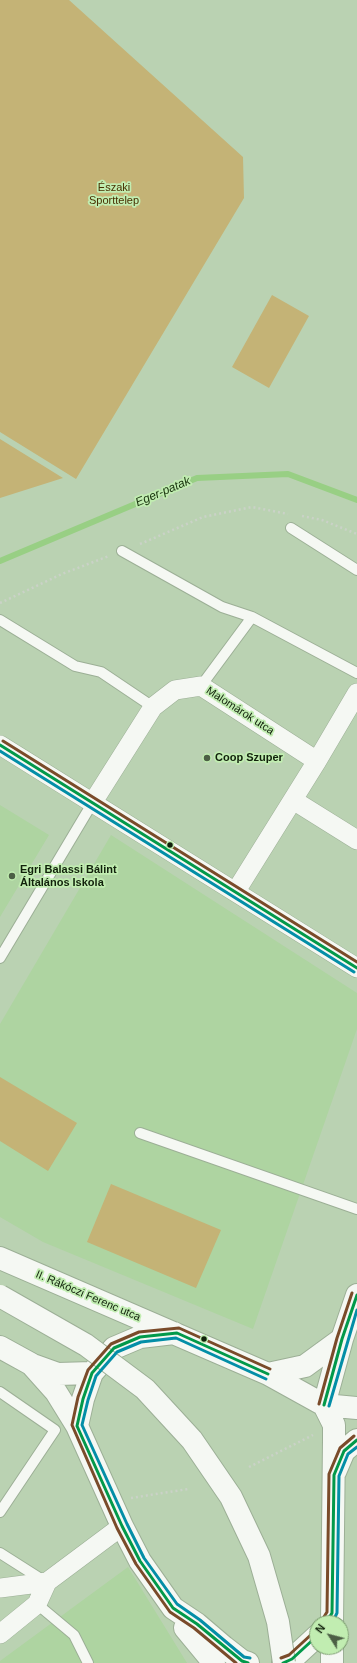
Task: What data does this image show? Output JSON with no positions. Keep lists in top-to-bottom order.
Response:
{
  "streets": {
    "main road": ["II. Rákóczi Ferenc utca"],
    "street": ["Malomárok utca"]
  },
  "water": ["Eger-patak"],
  "parks": ["Északi Sporttelep"],
  "places": ["Coop Szuper", "Egri Balassi Bálint Általános Iskola"],
  "north": "top left"
}
